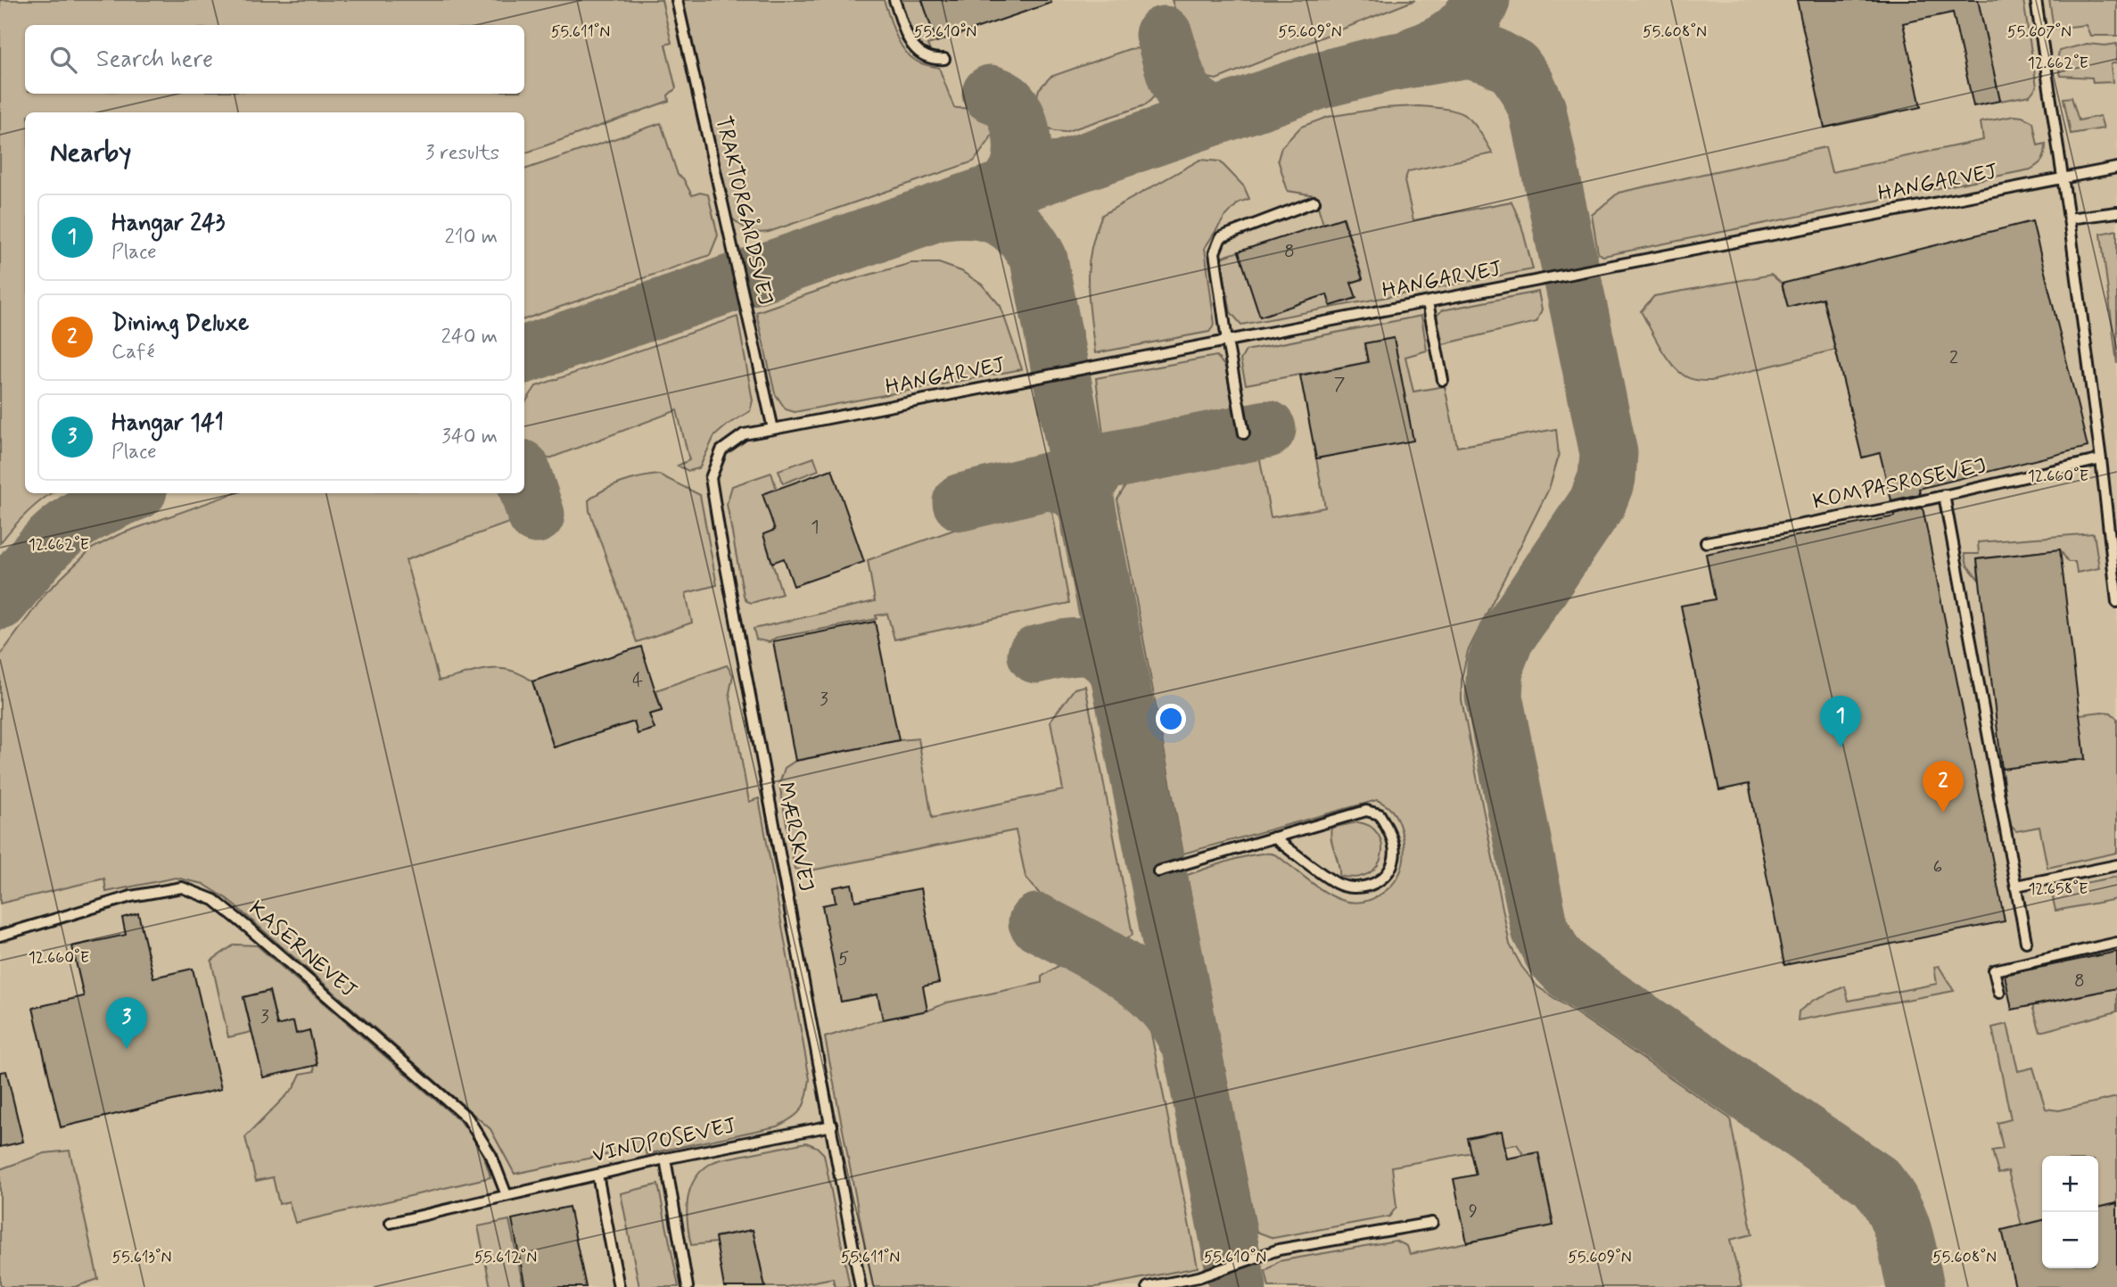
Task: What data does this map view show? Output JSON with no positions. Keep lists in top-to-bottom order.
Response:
{
  "streets": {
    "lane": [
      "HANGARVEJ",
      "TRAKTORGÅRDSVEJ",
      "KOMPASROSEVEJ",
      "MÆRSKVEJ",
      "KASERNEVEJ",
      "VINDPOSEVEJ"
    ]
  },
  "crossings": [
    ["HANGARVEJ", "TRAKTORGÅRDSVEJ"],
    ["HANGARVEJ", "MÆRSKVEJ"],
    ["TRAKTORGÅRDSVEJ", "MÆRSKVEJ"],
    ["MÆRSKVEJ", "VINDPOSEVEJ"],
    ["KASERNEVEJ", "VINDPOSEVEJ"]
  ],
  "house_numbers": [
    "8",
    "2",
    "7",
    "1",
    "4",
    "3",
    "6",
    "5",
    "8",
    "3",
    "9"
  ],
  "page": {
    "search": "Search here",
    "heading": ["Nearby", "3 results"],
    "list": [
      {
        "mark": "1",
        "name": "Hangar 243",
        "note": "Place",
        "value": "210 m"
      },
      {
        "mark": "2",
        "name": "Dining Deluxe",
        "note": "Café",
        "value": "240 m"
      },
      {
        "mark": "3",
        "name": "Hangar 141",
        "note": "Place",
        "value": "340 m"
      }
    ],
    "pins": ["1", "2", "3"],
    "map_buttons": ["+", "−"]
  },
  "coordinates": [
    "55.611°N",
    "55.610°N",
    "55.609°N",
    "55.608°N",
    "55.607°N",
    "12.662°E",
    "12.660°E",
    "12.658°E",
    "55.613°N",
    "55.612°N"
  ]
}
